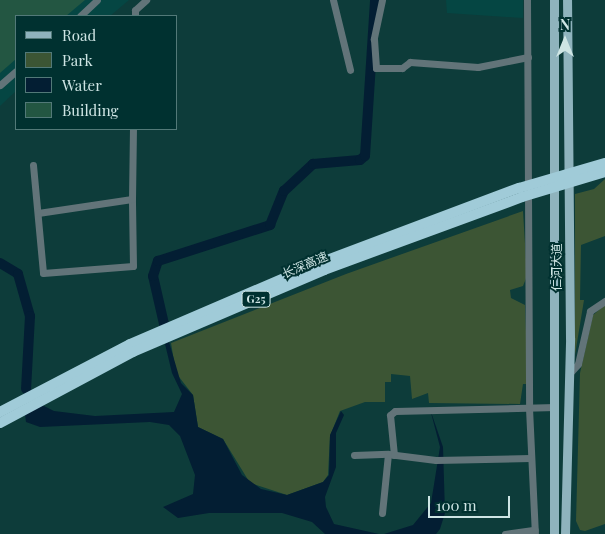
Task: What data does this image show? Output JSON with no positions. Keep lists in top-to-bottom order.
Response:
{
  "streets": {
    "highway": ["长深高速", "G25"],
    "main road": ["仁河大道"]
  },
  "legend": [
    "Road",
    "Park",
    "Water",
    "Building"
  ],
  "scale_bar": "100 m",
  "north": "top"
}
